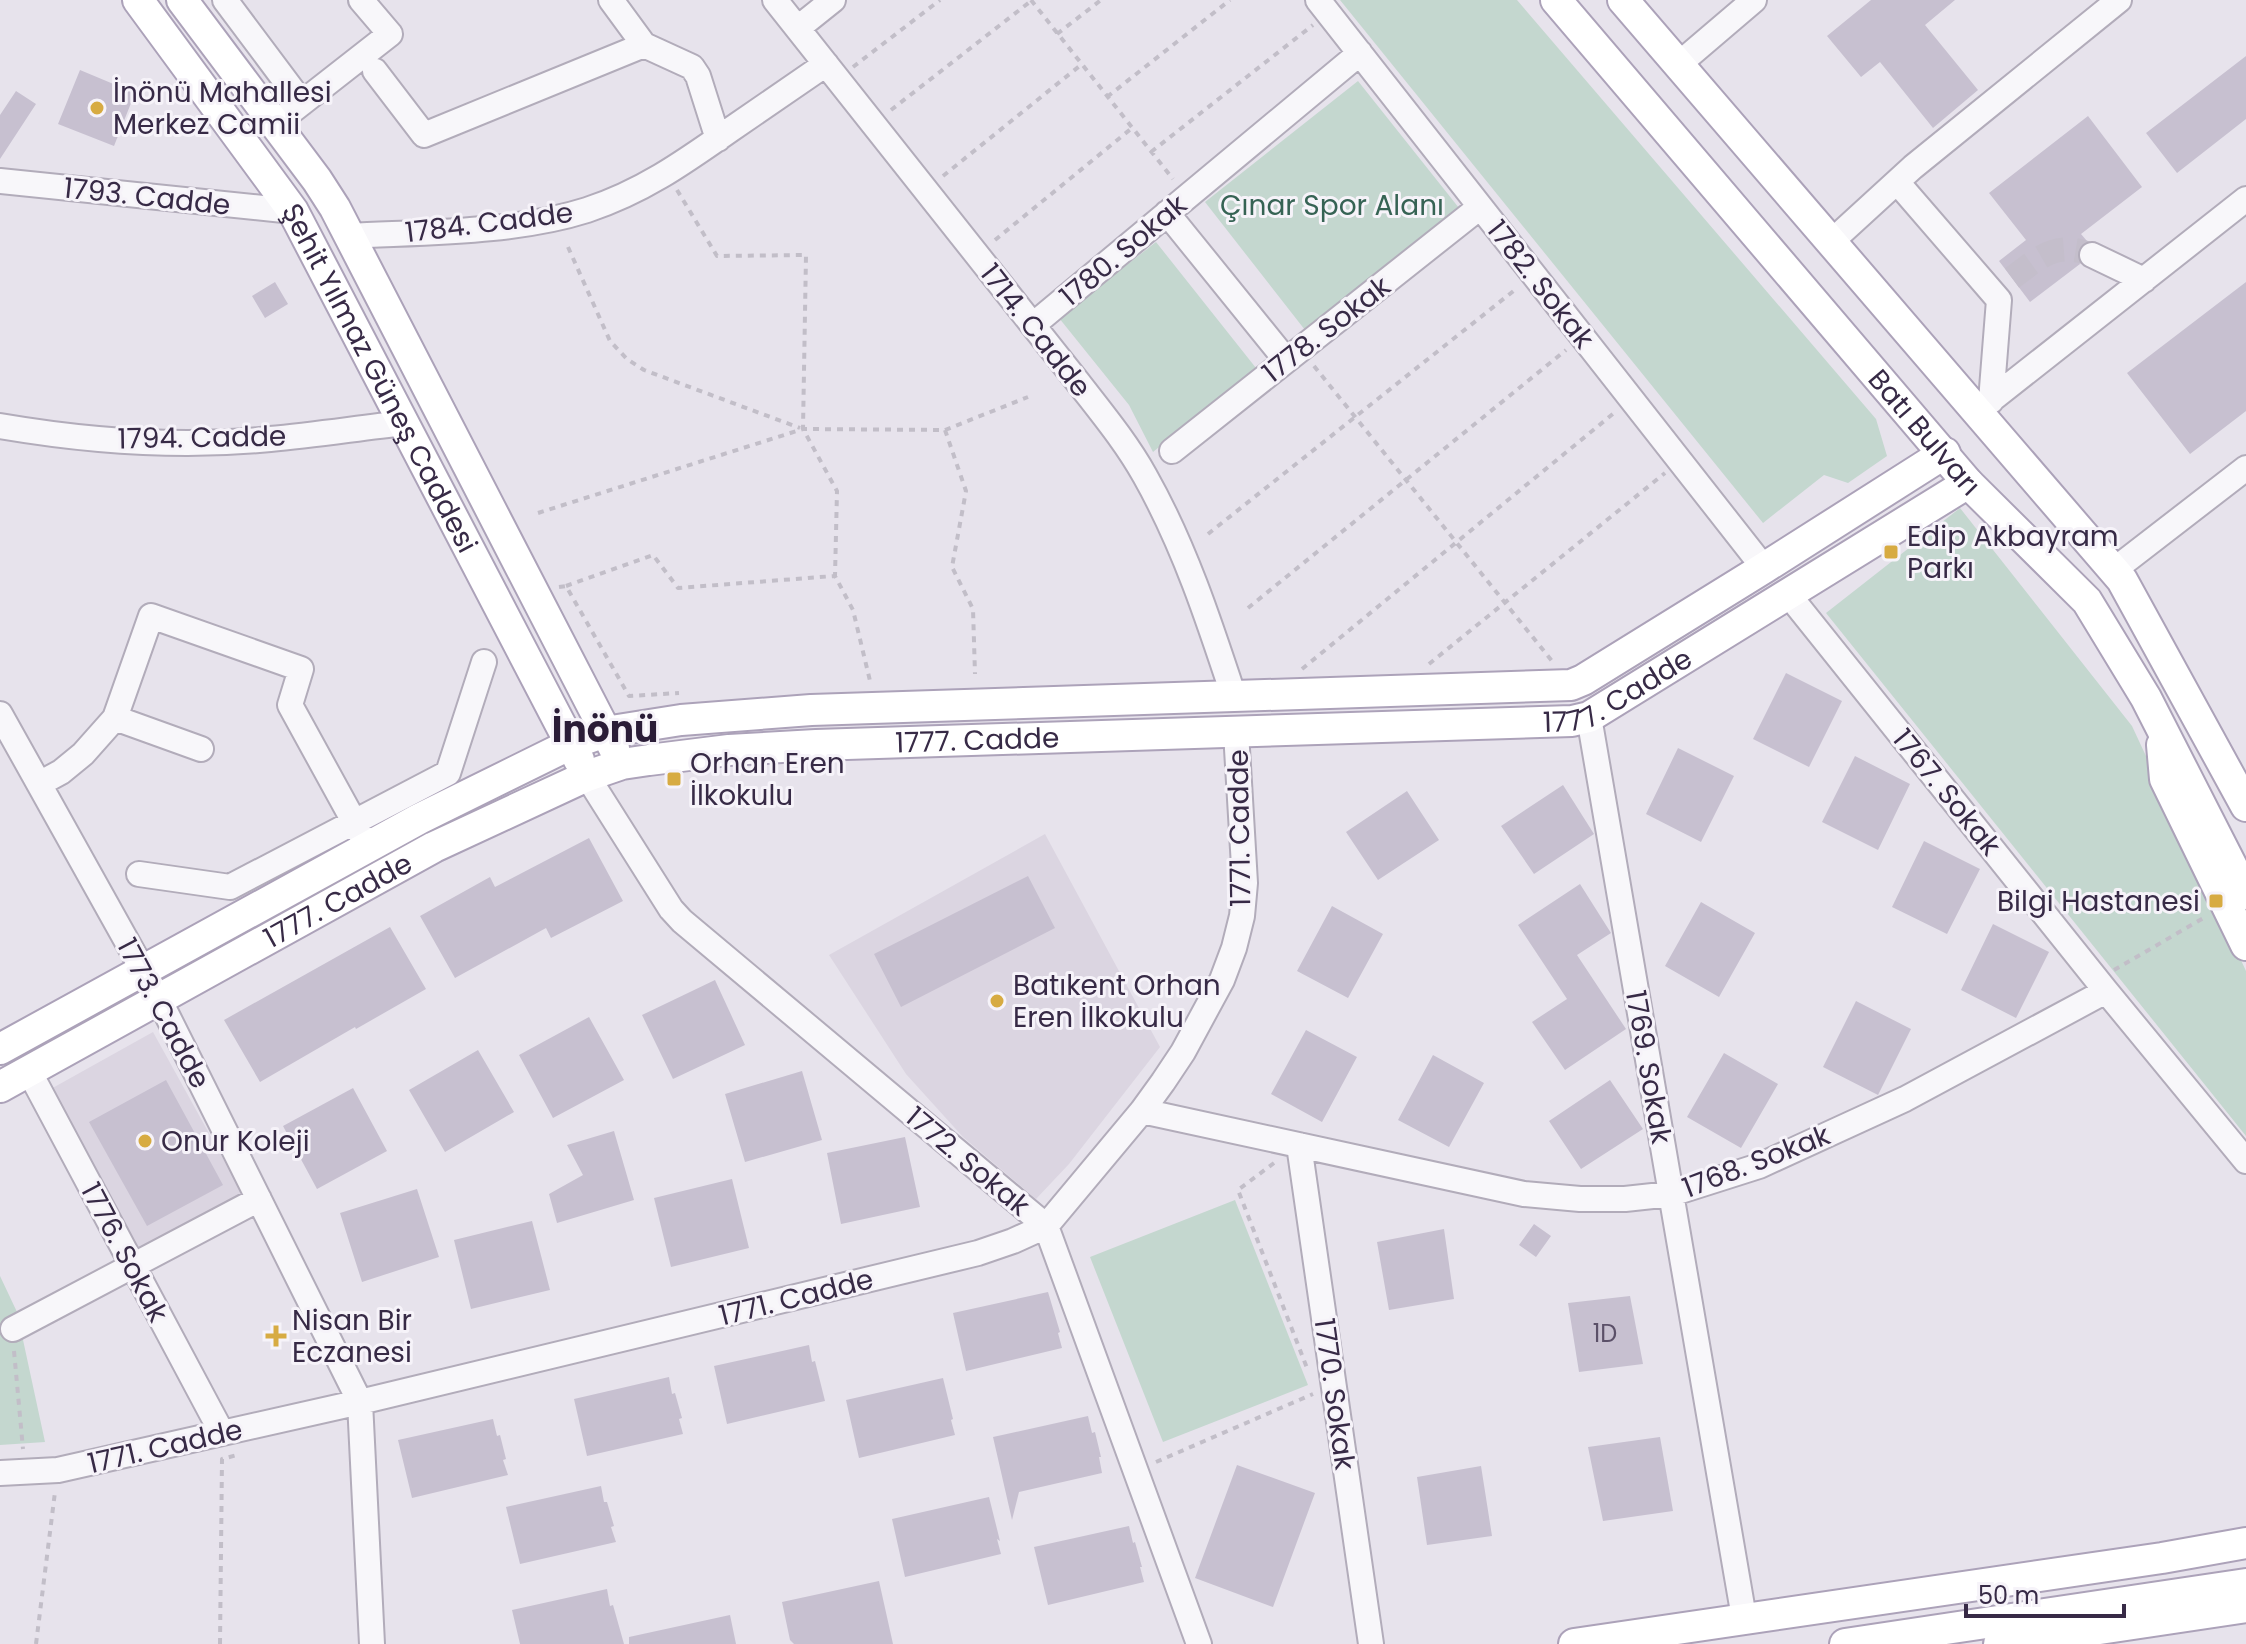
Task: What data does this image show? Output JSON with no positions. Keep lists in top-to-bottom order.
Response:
{
  "streets": {
    "main road": ["Şehit Yılmaz Güneş Caddesi", "Batı Bulvarı", "1777. Cadde"],
    "street": [
      "1793. Cadde",
      "1784. Cadde",
      "1780. Sokak",
      "1782. Sokak",
      "1778. Sokak",
      "1714. Cadde",
      "1794. Cadde",
      "1767. Sokak",
      "1771. Cadde",
      "1773. Cadde",
      "1769. Sokak",
      "1772. Sokak",
      "1768. Sokak",
      "1776. Sokak",
      "1770. Sokak"
    ]
  },
  "crossings": [
    ["1793. Cadde", "Şehit Yılmaz Güneş Caddesi"],
    ["1784. Cadde", "1714. Cadde"],
    ["1784. Cadde", "Şehit Yılmaz Güneş Caddesi"],
    ["1780. Sokak", "1782. Sokak"],
    ["1780. Sokak", "1714. Cadde"],
    ["1782. Sokak", "1778. Sokak"],
    ["1782. Sokak", "1777. Cadde"],
    ["1714. Cadde", "1777. Cadde"],
    ["Şehit Yılmaz Güneş Caddesi", "1794. Cadde"],
    ["Şehit Yılmaz Güneş Caddesi", "1777. Cadde"],
    ["Şehit Yılmaz Güneş Caddesi", "1772. Sokak"],
    ["Batı Bulvarı", "1777. Cadde"],
    ["1777. Cadde", "1767. Sokak"],
    ["1777. Cadde", "1771. Cadde"],
    ["1777. Cadde", "1773. Cadde"],
    ["1777. Cadde", "1769. Sokak"],
    ["1777. Cadde", "1772. Sokak"],
    ["1777. Cadde", "1776. Sokak"],
    ["1767. Sokak", "1768. Sokak"],
    ["1771. Cadde", "1773. Cadde"],
    ["1771. Cadde", "1772. Sokak"],
    ["1771. Cadde", "1768. Sokak"],
    ["1771. Cadde", "1776. Sokak"],
    ["1769. Sokak", "1768. Sokak"],
    ["1768. Sokak", "1770. Sokak"]
  ],
  "districts": ["İnönü"],
  "parks": ["Çınar Spor Alanı"],
  "places": {
    "other": ["İnönü Mahallesi Merkez Camii", "Batıkent Orhan Eren İlkokulu", "Onur Koleji"],
    "transit": ["Edip Akbayram Parkı", "Orhan Eren İlkokulu", "Bilgi Hastanesi"],
    "health": ["Nisan Bir Eczanesi"]
  },
  "house_numbers": ["1D"],
  "scale_bar": "50 m"
}
